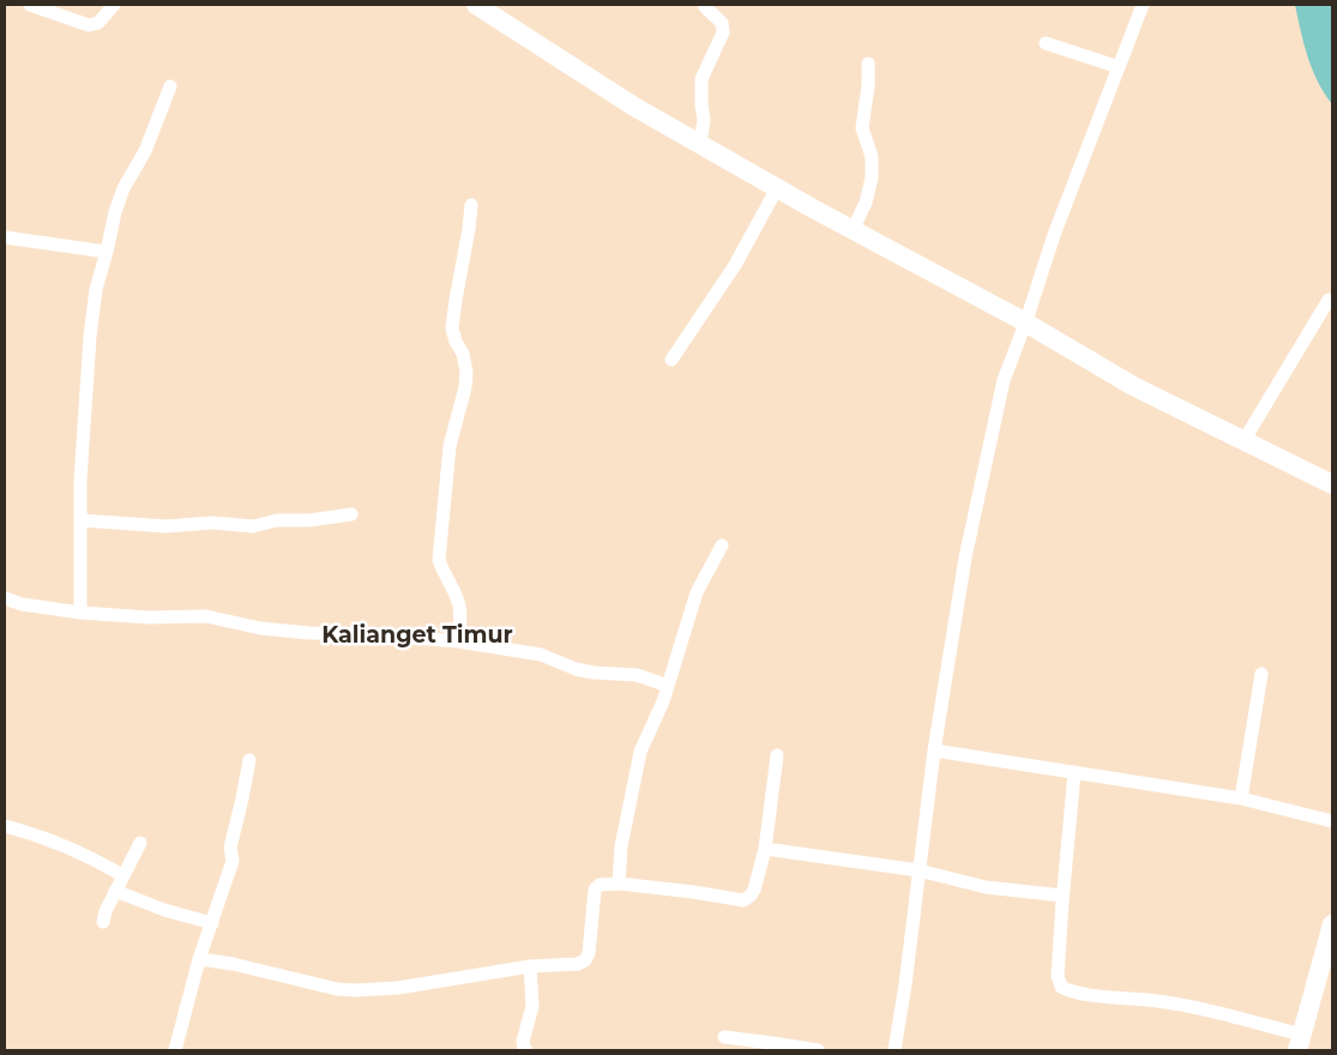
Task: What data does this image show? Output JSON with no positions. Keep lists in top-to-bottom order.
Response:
{
  "districts": ["Kalianget Timur"]
}
